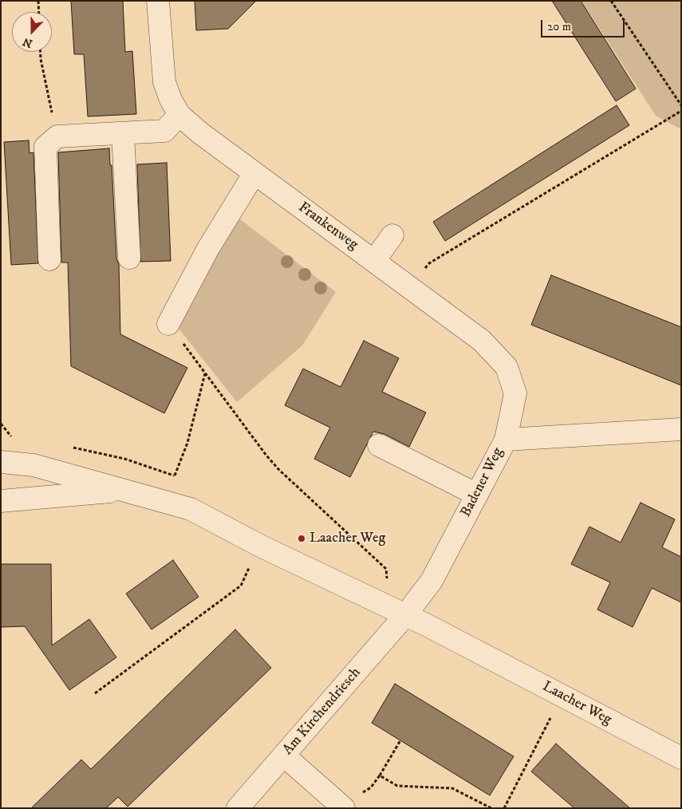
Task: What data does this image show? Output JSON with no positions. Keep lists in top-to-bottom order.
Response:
{
  "streets": {
    "street": [
      "Frankenweg",
      "Badener Weg",
      "Laacher Weg",
      "Am Kirchendriesch"
    ]
  },
  "crossings": [
    ["Frankenweg", "Badener Weg"],
    ["Badener Weg", "Laacher Weg"],
    ["Badener Weg", "Am Kirchendriesch"],
    ["Laacher Weg", "Am Kirchendriesch"]
  ],
  "places": ["Laacher Weg"],
  "scale_bar": "20 m",
  "north": "bottom"
}
